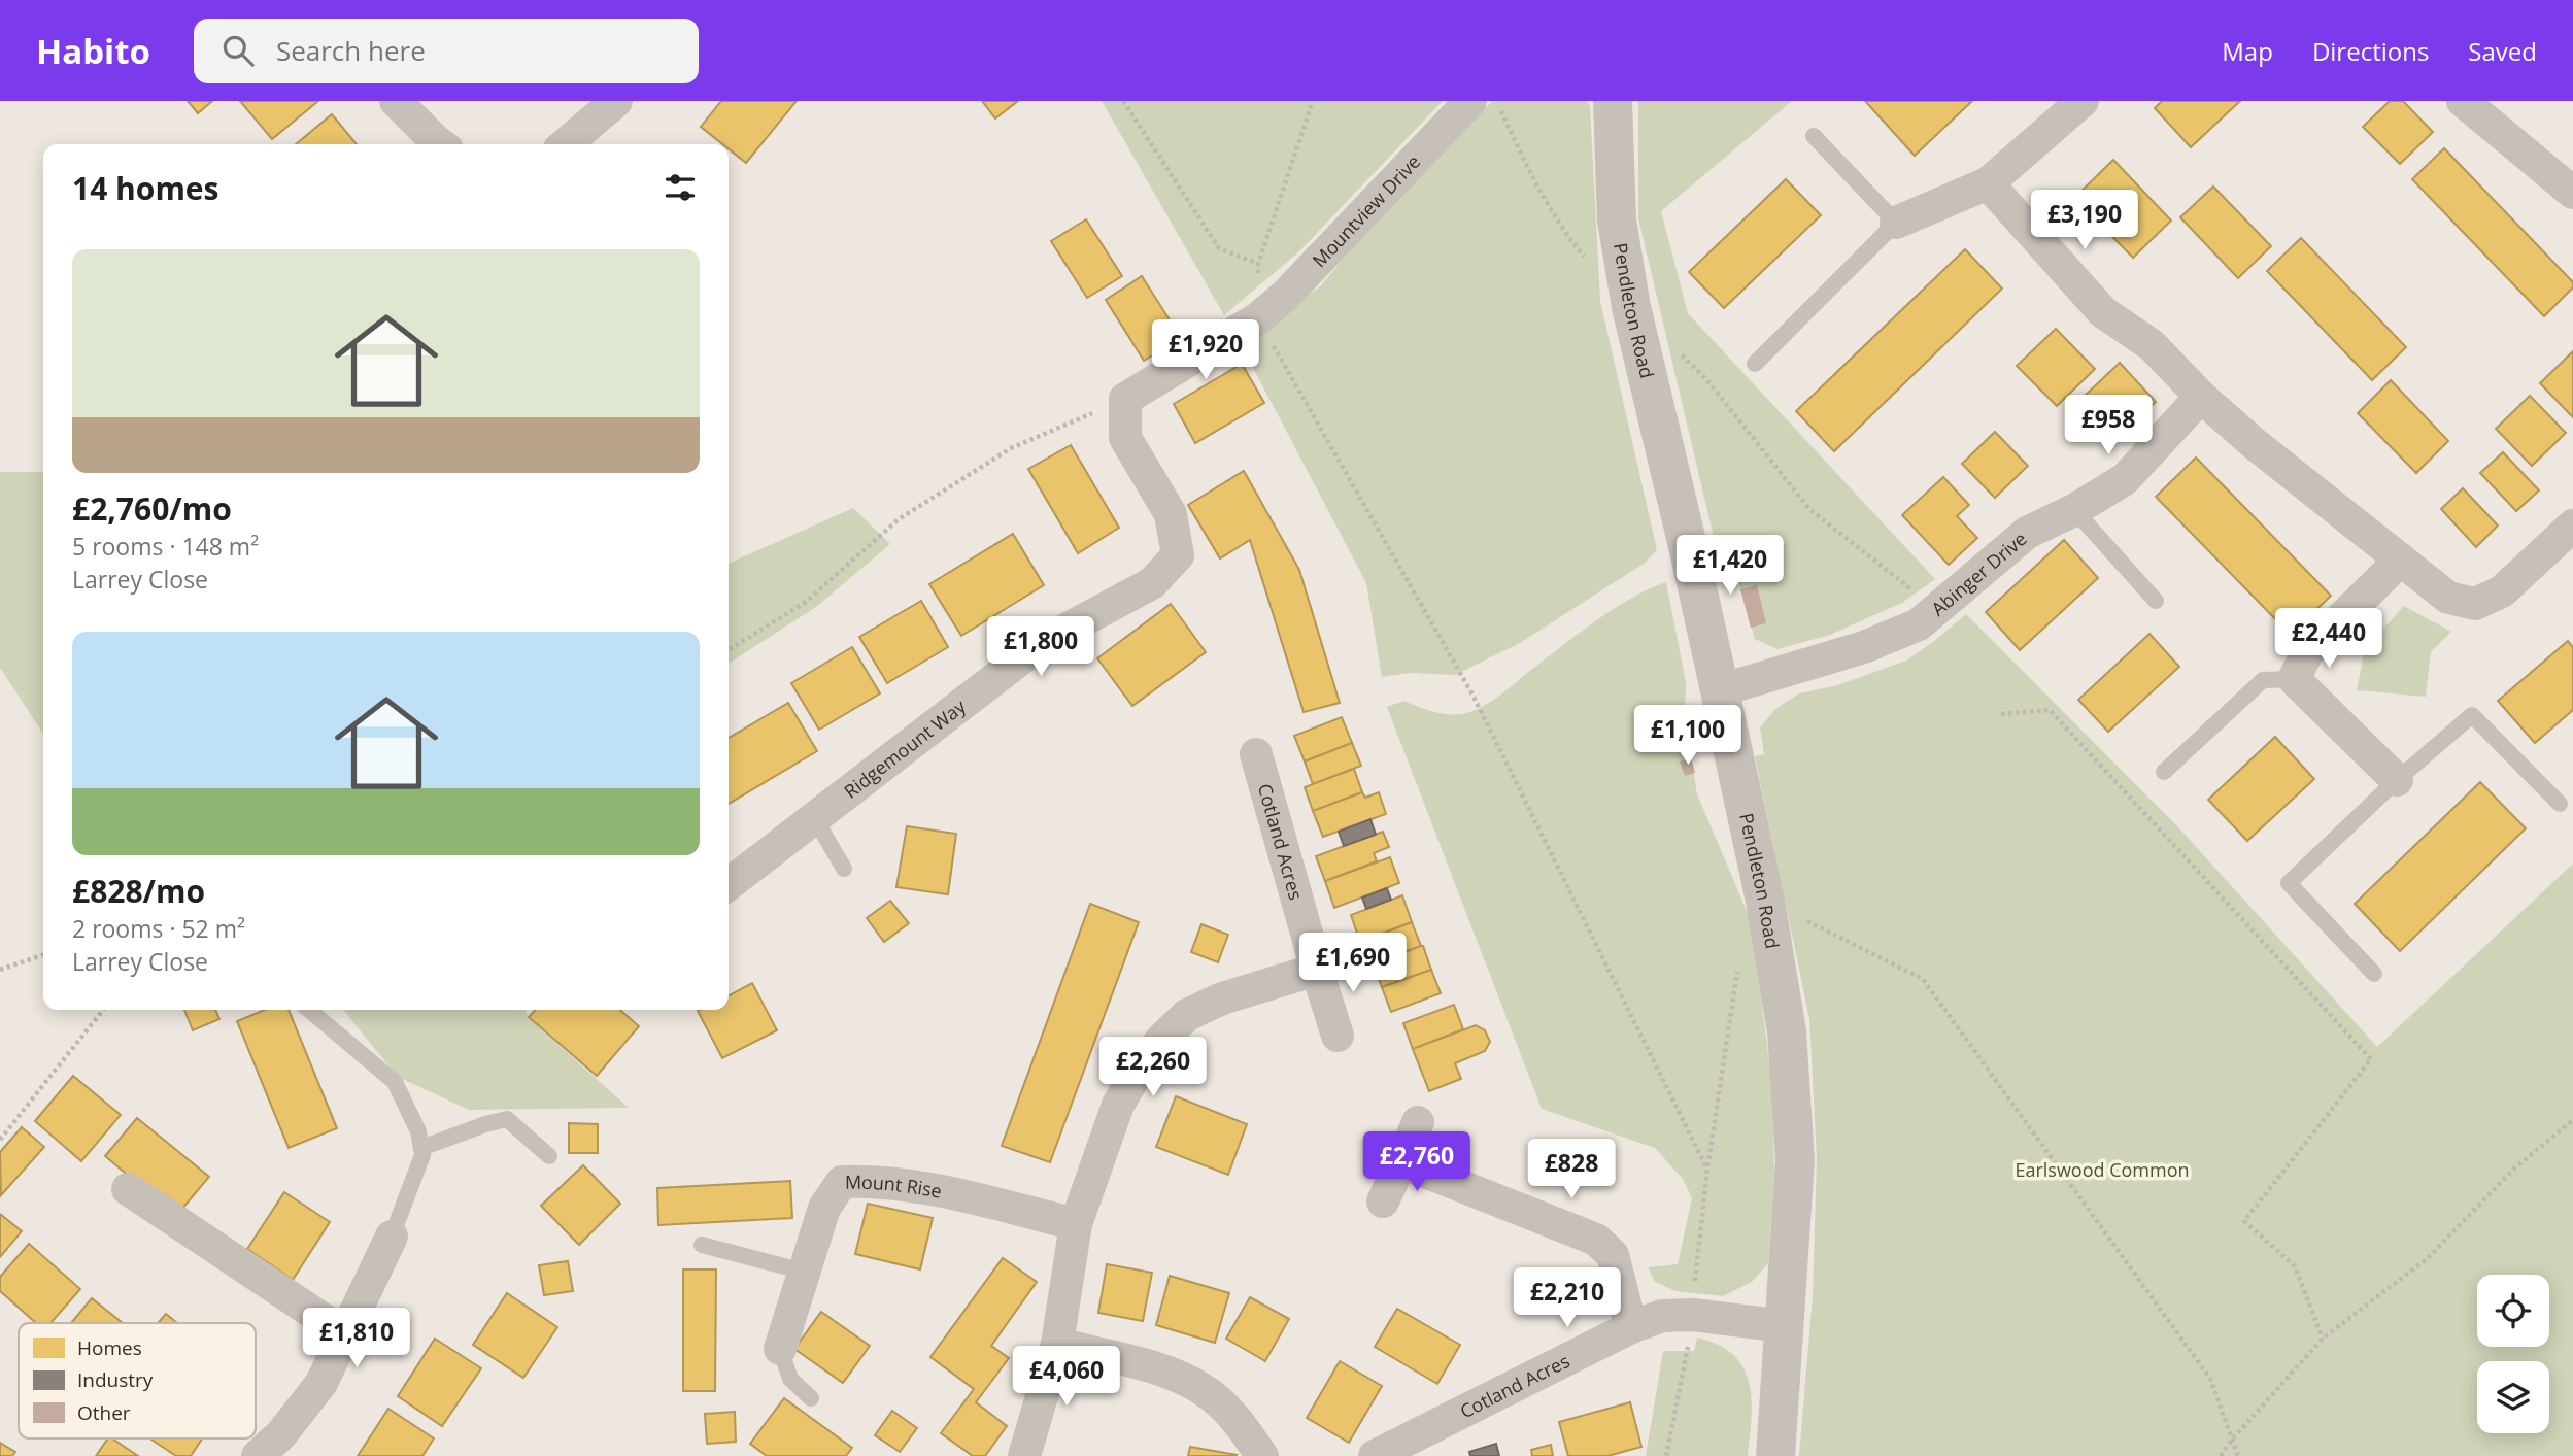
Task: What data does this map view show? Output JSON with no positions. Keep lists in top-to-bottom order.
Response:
{
  "streets": {
    "street": [
      "Mountview Drive",
      "Pendleton Road",
      "Abinger Drive",
      "Ridgemount Way",
      "Cotland Acres",
      "Mount Rise"
    ]
  },
  "crossings": [
    ["Pendleton Road", "Abinger Drive"],
    ["Pendleton Road", "Cotland Acres"]
  ],
  "parks": ["Earlswood Common"],
  "legend": ["Homes", "Industry", "Other"],
  "page": {
    "header": "Habito",
    "search": "Search here",
    "nav": ["Map", "Directions", "Saved"],
    "heading": "14 homes",
    "price": [
      "£3,190",
      "£1,920",
      "£958",
      "£1,420",
      "£2,440",
      "£1,800",
      "£1,100",
      "£1,690",
      "£2,260",
      "£2,760",
      "£828",
      "£2,210",
      "£1,810",
      "£4,060"
    ],
    "list": [
      {
        "name": "£2,760/mo",
        "note": "5 rooms · 148 m² · Larrey Close"
      },
      {
        "name": "£828/mo",
        "note": "2 rooms · 52 m² · Larrey Close"
      }
    ]
  }
}
